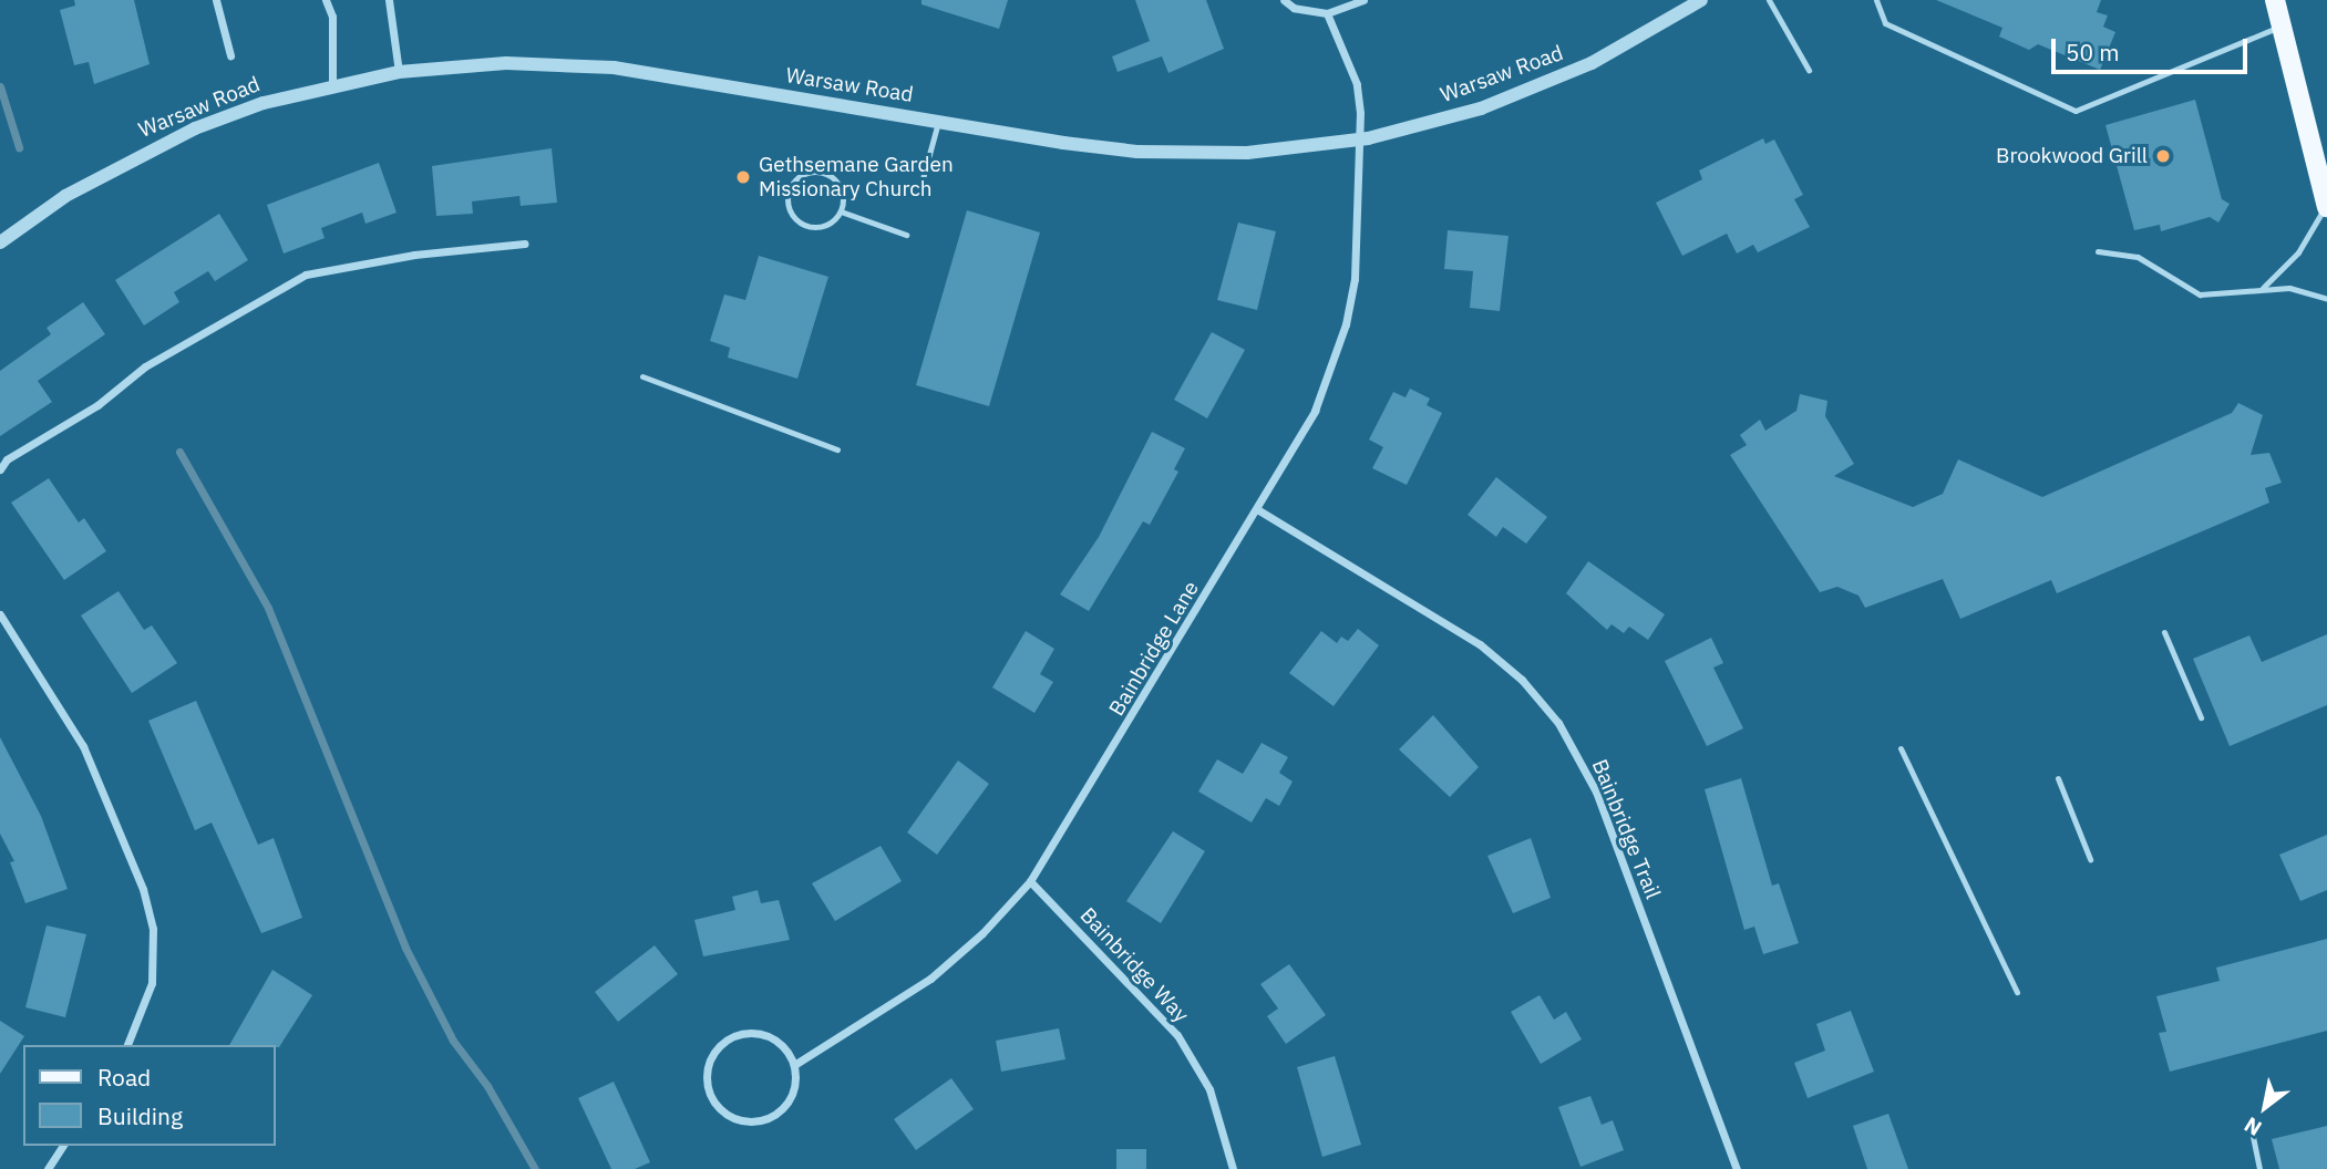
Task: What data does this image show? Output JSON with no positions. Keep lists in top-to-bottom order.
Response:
{
  "streets": {
    "street": [
      "Warsaw Road",
      "Bainbridge Lane",
      "Bainbridge Trail",
      "Bainbridge Way"
    ]
  },
  "crossings": [
    ["Warsaw Road", "Bainbridge Lane"],
    ["Bainbridge Lane", "Bainbridge Trail"],
    ["Bainbridge Lane", "Bainbridge Way"]
  ],
  "places": ["Brookwood Grill", "Gethsemane Garden Missionary Church"],
  "legend": ["Road", "Building"],
  "scale_bar": "50 m",
  "north": "bottom left"
}
